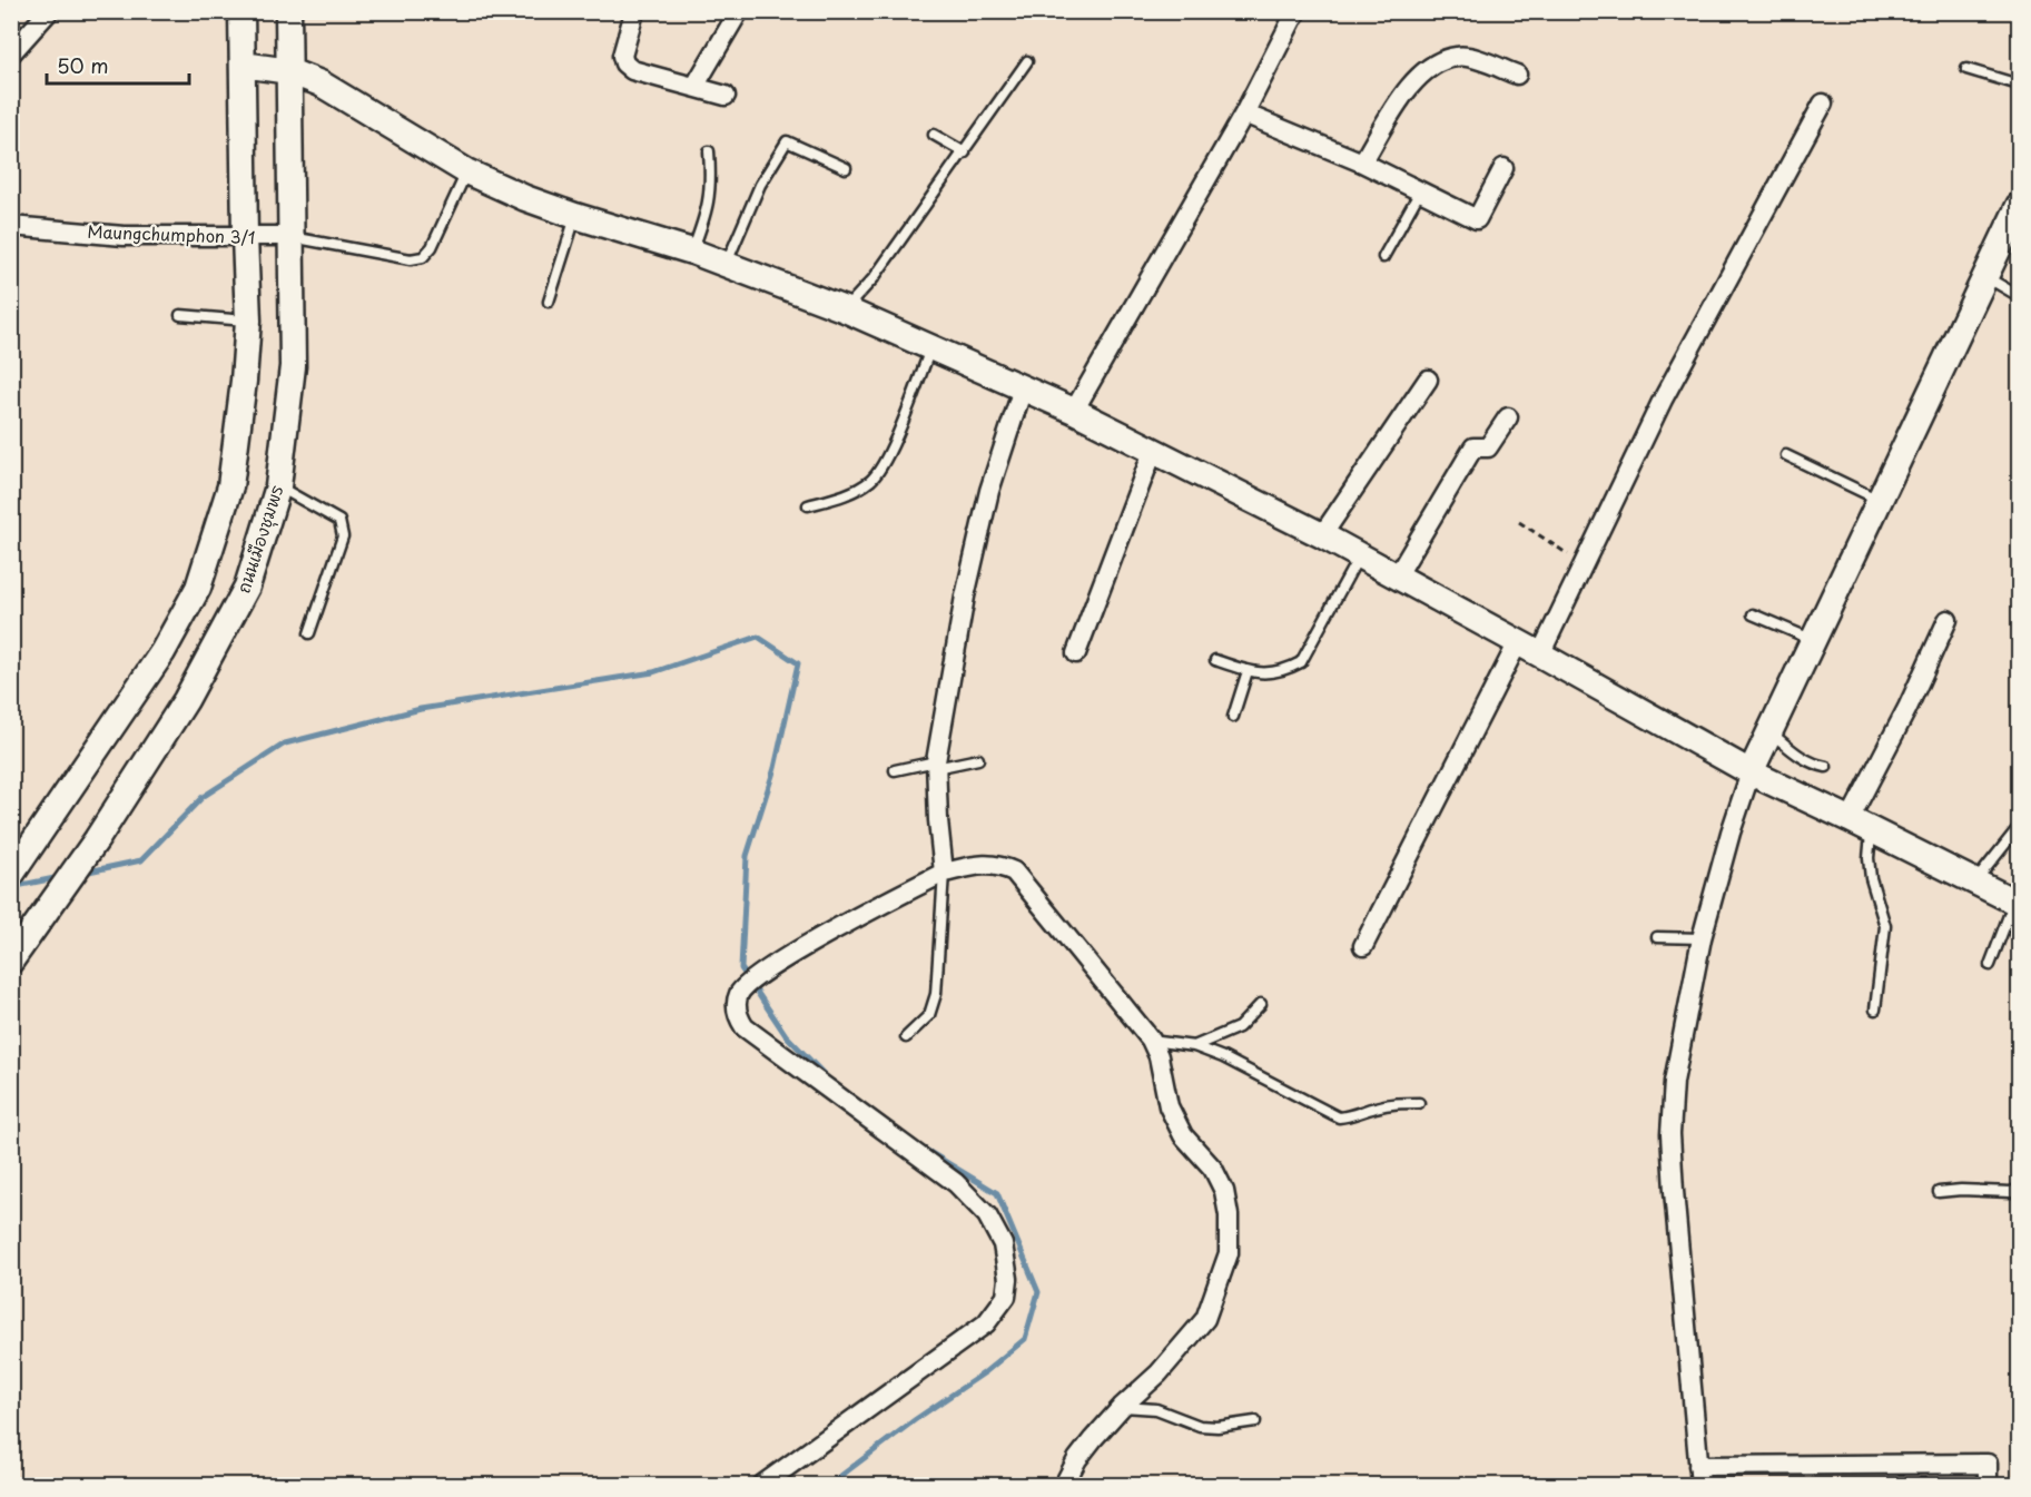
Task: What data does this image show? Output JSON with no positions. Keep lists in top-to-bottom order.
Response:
{
  "streets": {
    "street": ["Maungchumphon 3/1", "ถนนเมืองชุมพร"]
  },
  "crossings": [
    ["Maungchumphon 3/1", "ถนนเมืองชุมพร"]
  ],
  "scale_bar": "50 m"
}
